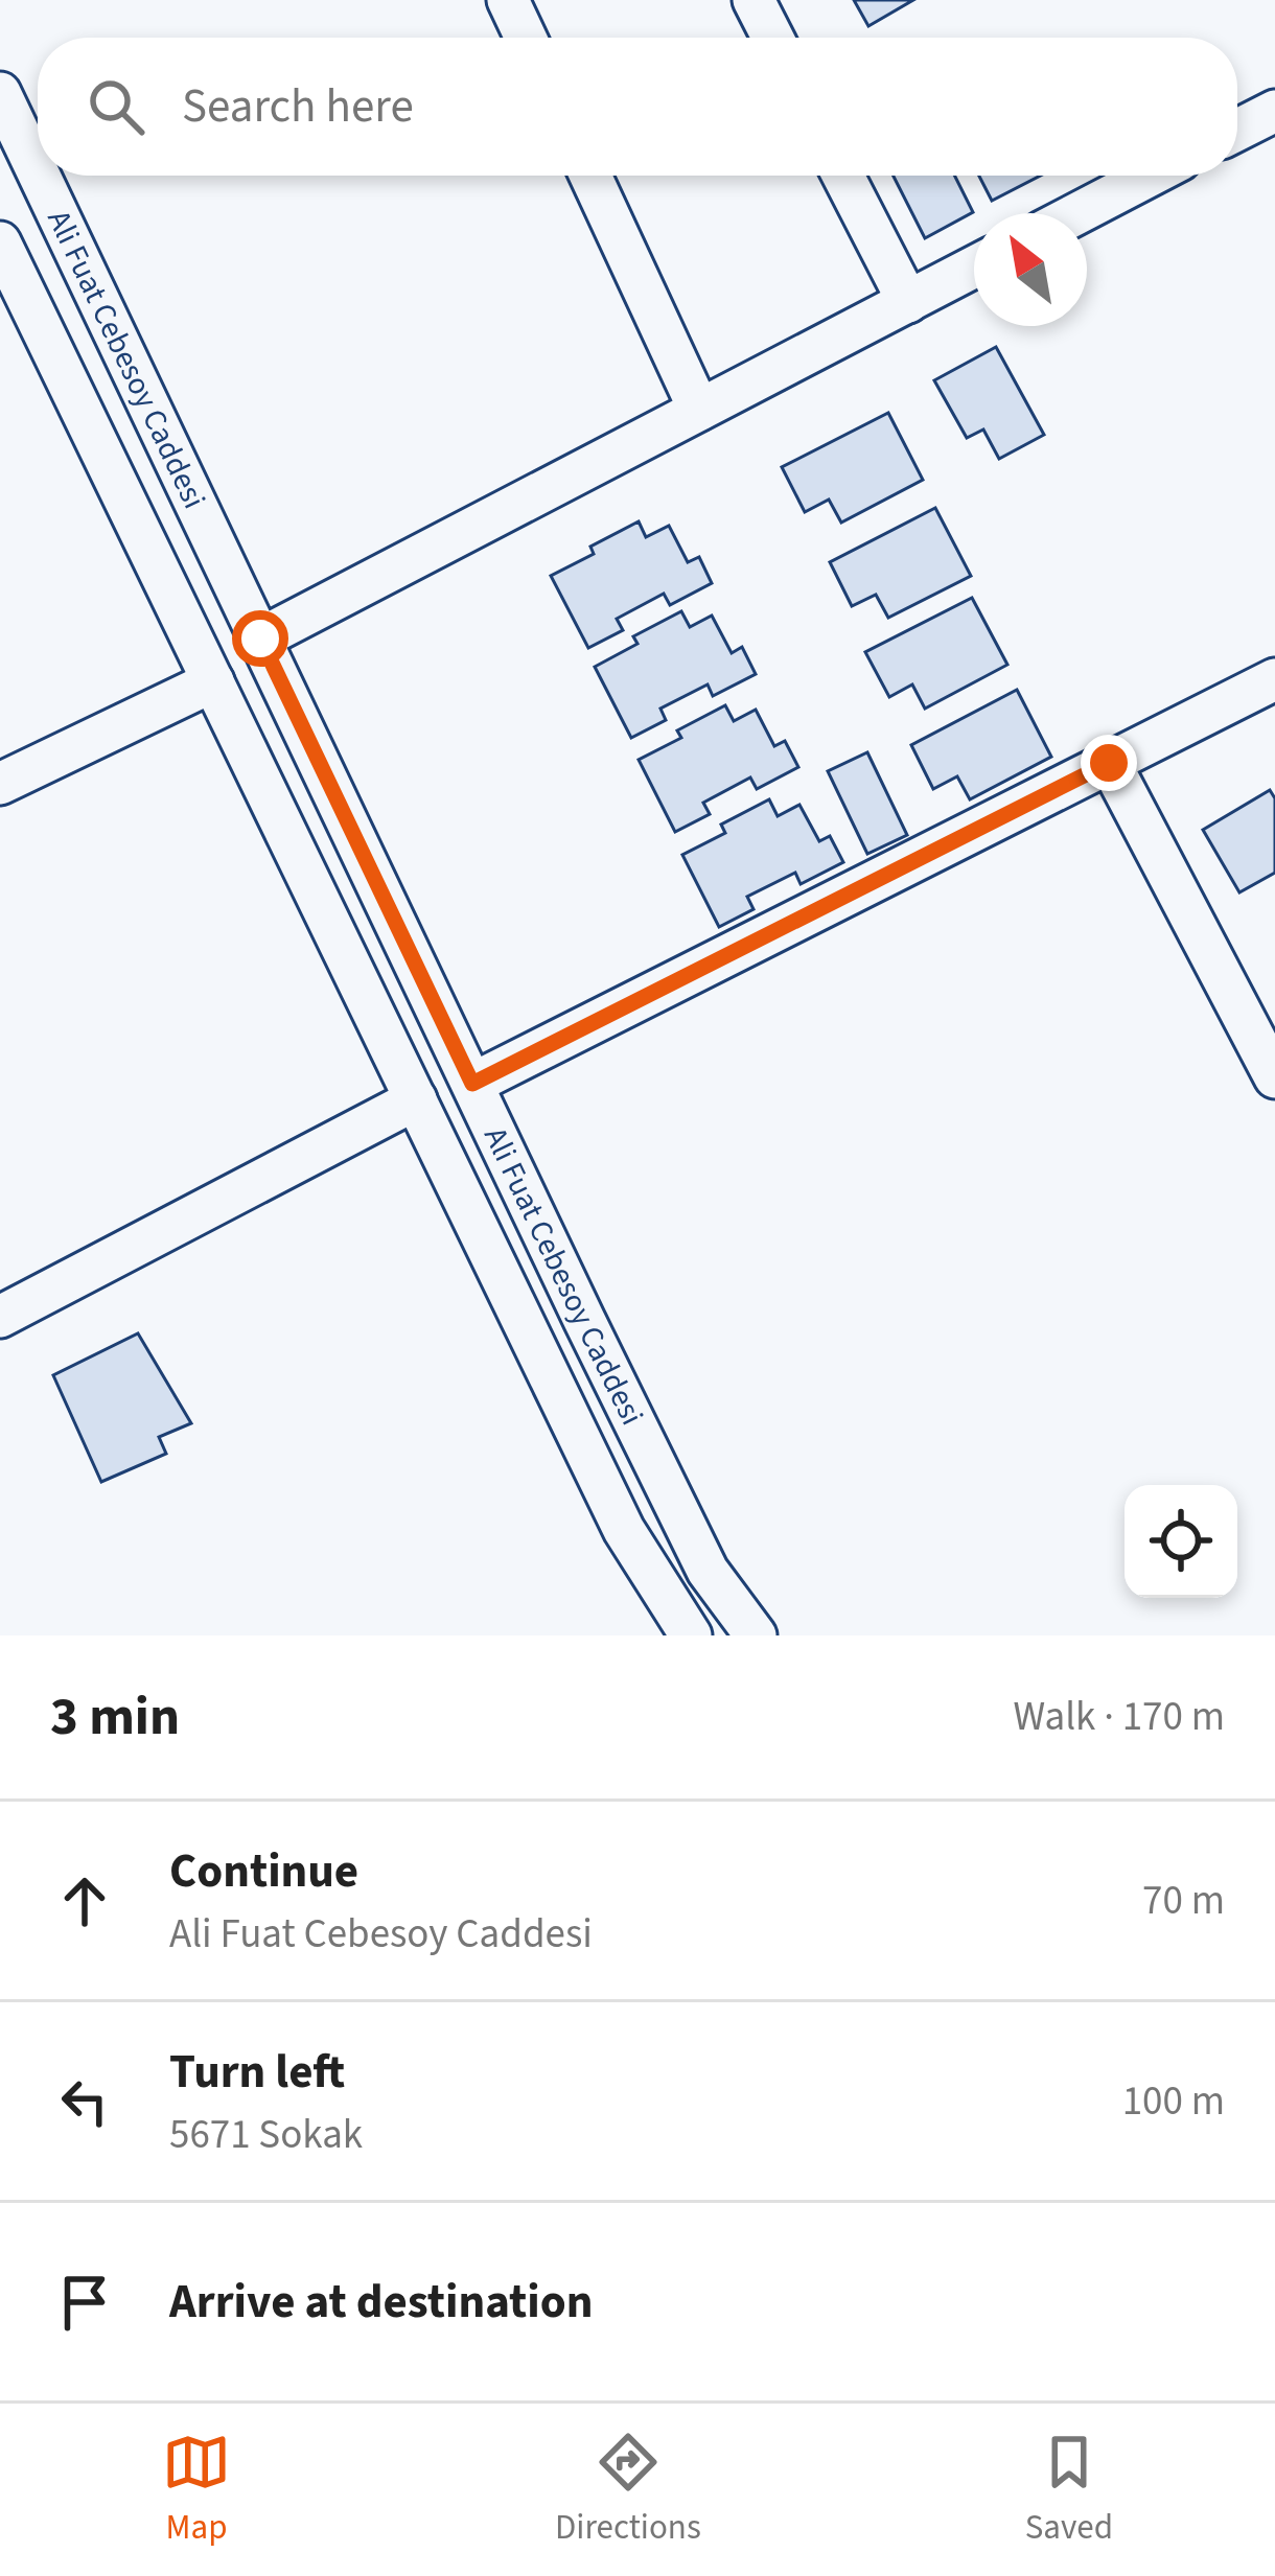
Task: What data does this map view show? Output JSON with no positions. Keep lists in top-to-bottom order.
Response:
{
  "streets": {
    "street": ["Ali Fuat Cebesoy Caddesi"]
  },
  "north": "top left",
  "page": {
    "search": "Search here",
    "heading": ["3 min", "Walk · 170 m"],
    "list": [
      ["Continue", "Ali Fuat Cebesoy Caddesi", "70 m"],
      ["Turn left", "5671 Sokak", "100 m"],
      "Arrive at destination"
    ],
    "nav": ["Map", "Directions", "Saved"]
  }
}
